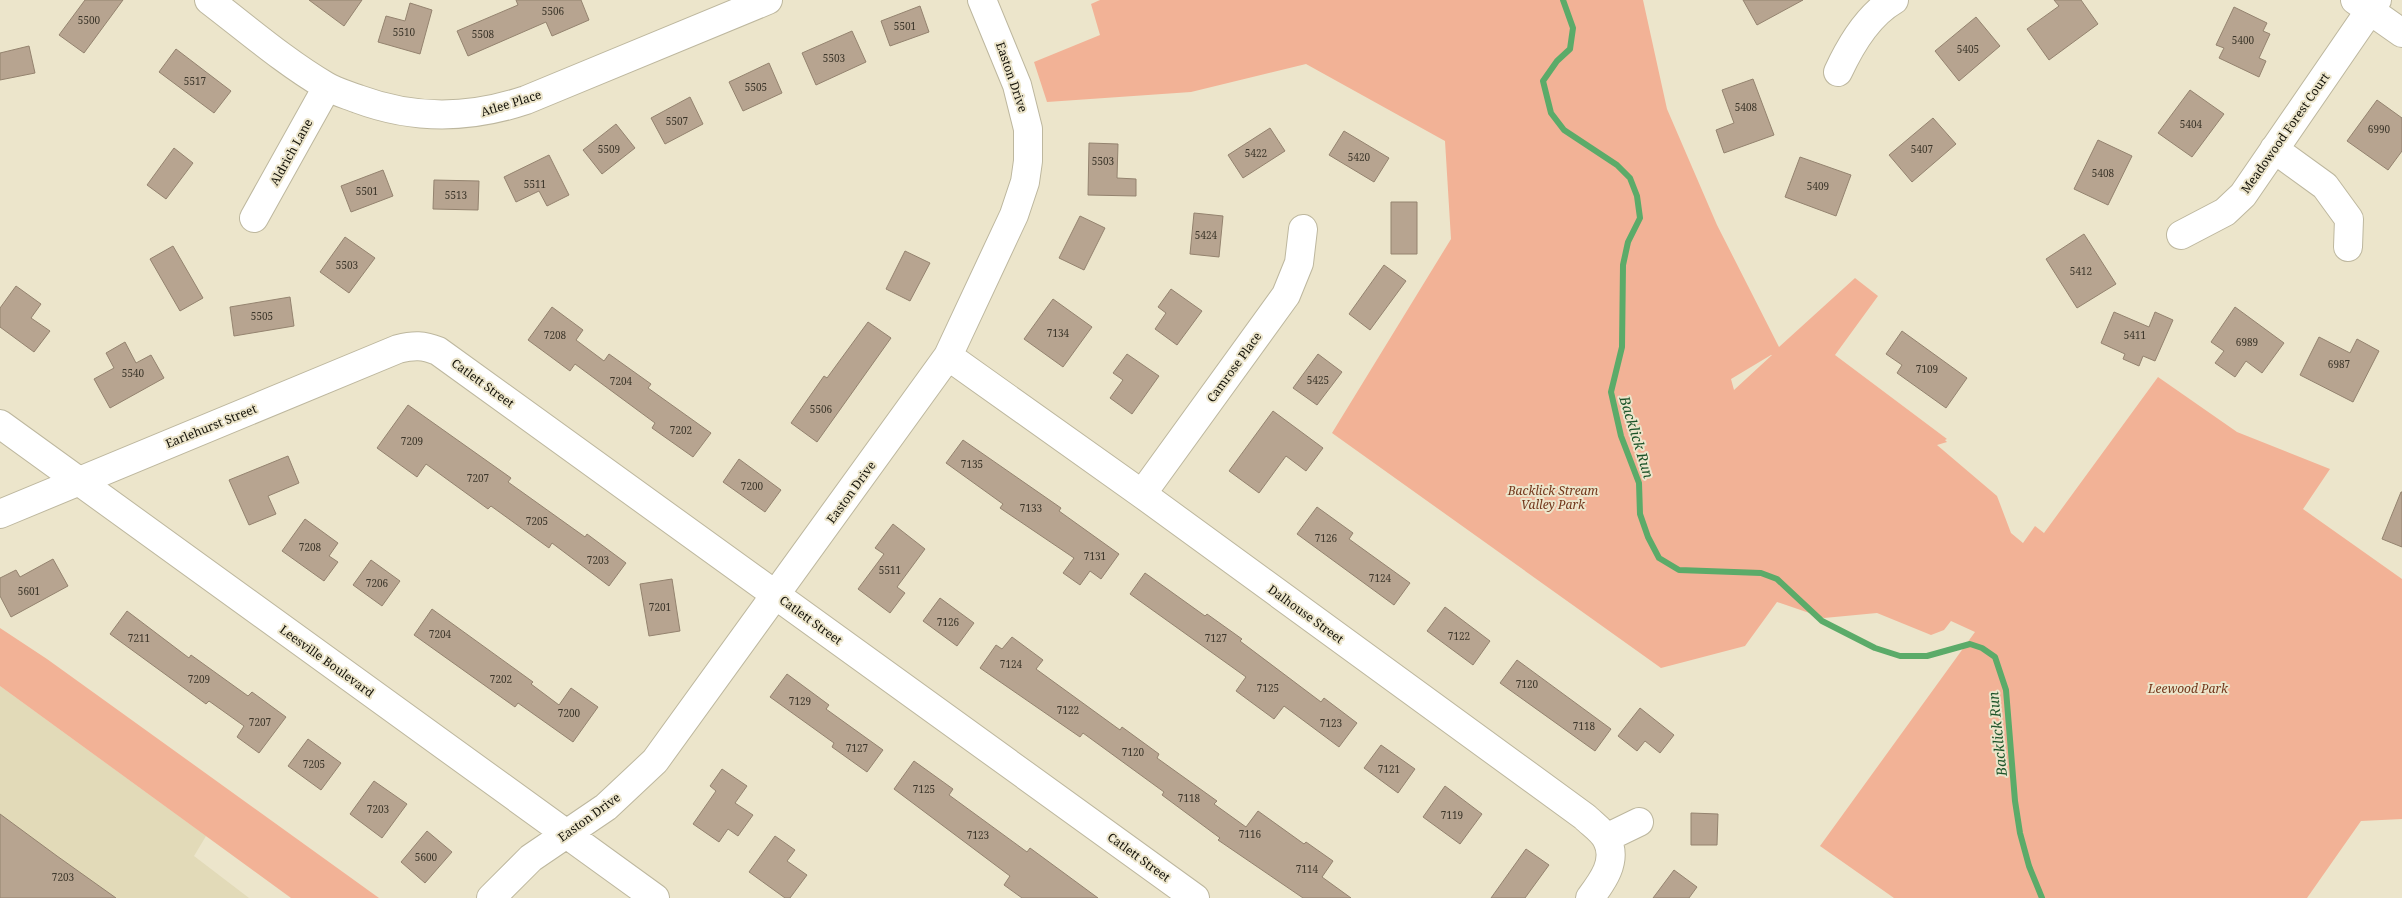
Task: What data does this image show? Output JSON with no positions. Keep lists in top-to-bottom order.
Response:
{
  "streets": {
    "street": [
      "Easton Drive",
      "Atlee Place",
      "Meadowood Forest Court",
      "Aldrich Lane",
      "Camrose Place",
      "Catlett Street",
      "Earlehurst Street",
      "Dalhouse Street",
      "Leesville Boulevard"
    ]
  },
  "crossings": [
    ["Easton Drive", "Catlett Street"],
    ["Easton Drive", "Dalhouse Street"],
    ["Easton Drive", "Leesville Boulevard"],
    ["Atlee Place", "Aldrich Lane"],
    ["Camrose Place", "Dalhouse Street"],
    ["Catlett Street", "Earlehurst Street"],
    ["Earlehurst Street", "Leesville Boulevard"]
  ],
  "water": ["Backlick Run"],
  "parks": ["Backlick Stream Valley Park", "Leewood Park"],
  "house_numbers": [
    "5506",
    "5500",
    "5501",
    "5510",
    "5508",
    "5400",
    "5405",
    "5503",
    "5517",
    "5505",
    "5408",
    "5507",
    "5404",
    "6990",
    "5509",
    "5407",
    "5422",
    "5420",
    "5503",
    "5408",
    "5511",
    "5409",
    "5501",
    "5513",
    "5424",
    "5503",
    "5412",
    "5505",
    "7134",
    "7208",
    "5411",
    "6989",
    "6987",
    "7109",
    "5540",
    "5425",
    "7204",
    "5506",
    "7202",
    "7209",
    "7135",
    "7207",
    "7200",
    "7133",
    "7205",
    "7126",
    "7208",
    "7131",
    "7203",
    "5511",
    "7124",
    "7206",
    "5601",
    "7201",
    "7126",
    "7204",
    "7122",
    "7211",
    "7127",
    "7124",
    "7209",
    "7202",
    "7120",
    "7125",
    "7129",
    "7122",
    "7200",
    "7207",
    "7123",
    "7118",
    "7127",
    "7120",
    "7205",
    "7121",
    "7125",
    "7118",
    "7203",
    "7119",
    "7116",
    "7123",
    "5600",
    "7114",
    "7203"
  ]
}
